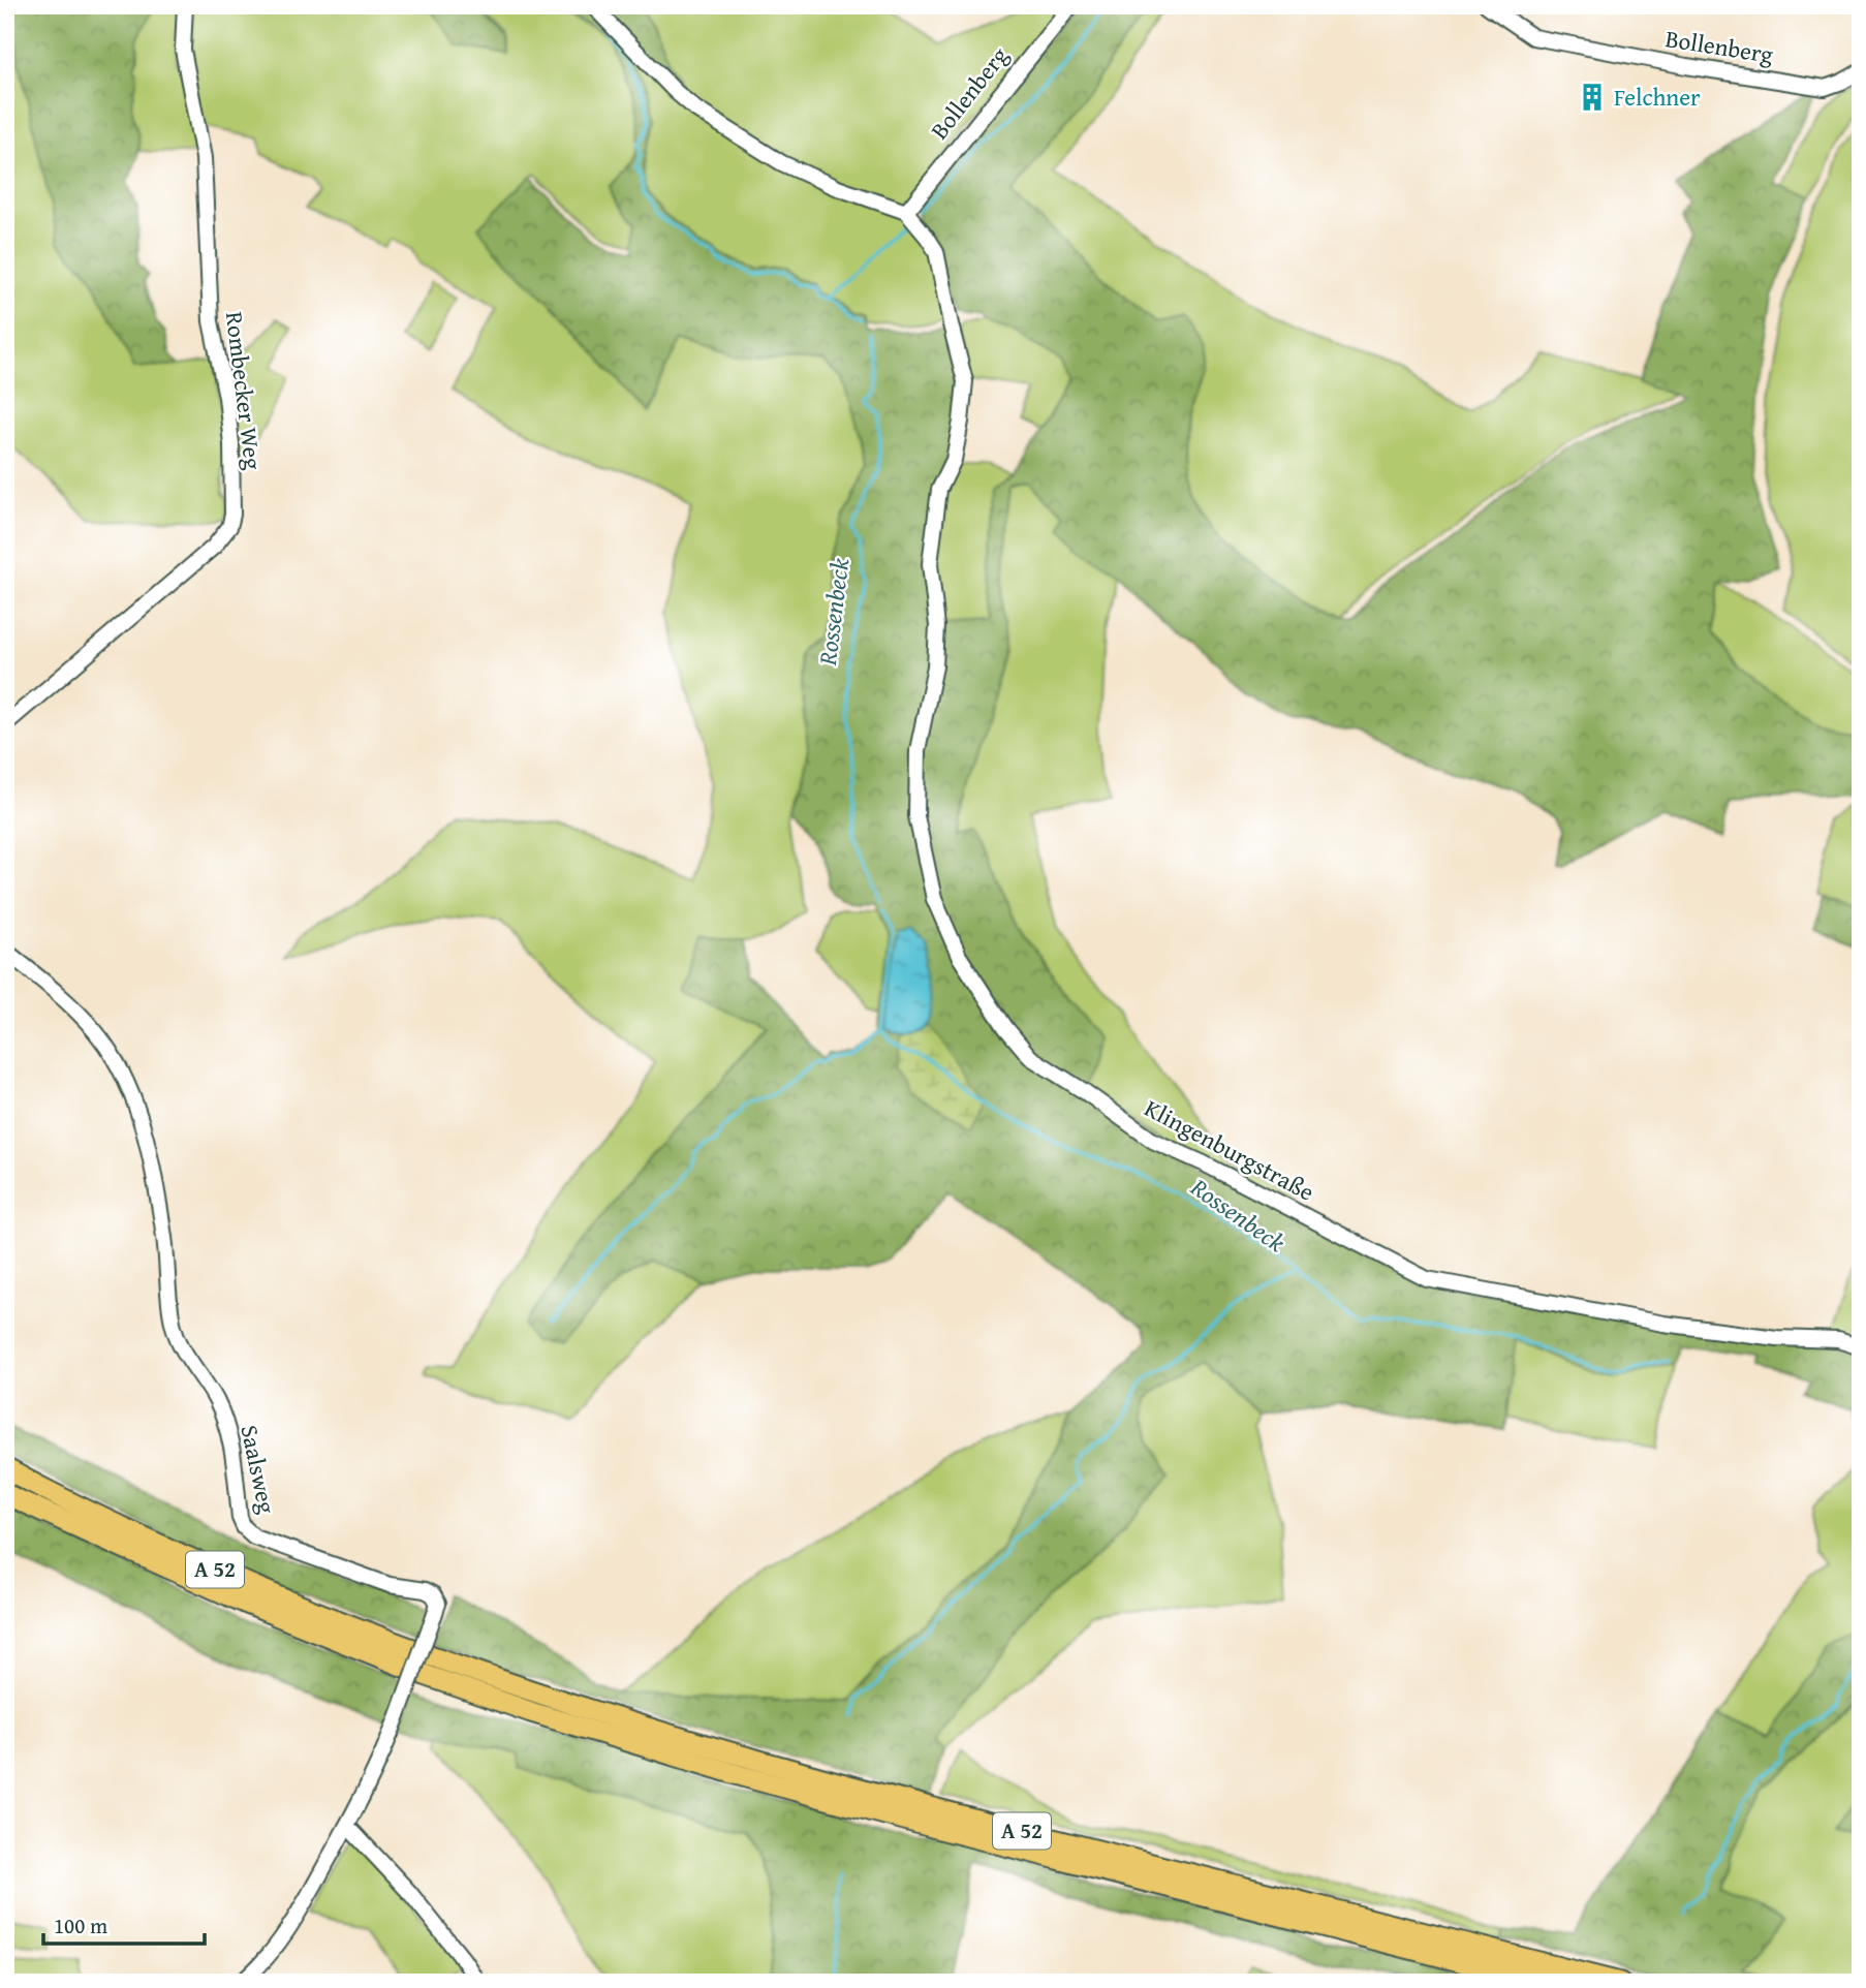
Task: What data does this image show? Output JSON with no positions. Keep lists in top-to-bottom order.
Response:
{
  "streets": {
    "highway": ["A 52"],
    "street": [
      "Bollenberg",
      "Rombecker Weg",
      "Klingenburgstraße",
      "Saalsweg"
    ]
  },
  "crossings": [
    ["Bollenberg", "Klingenburgstraße"]
  ],
  "water": ["Rossenbeck"],
  "places": {
    "building": ["Felchner"]
  },
  "scale_bar": "100 m"
}
